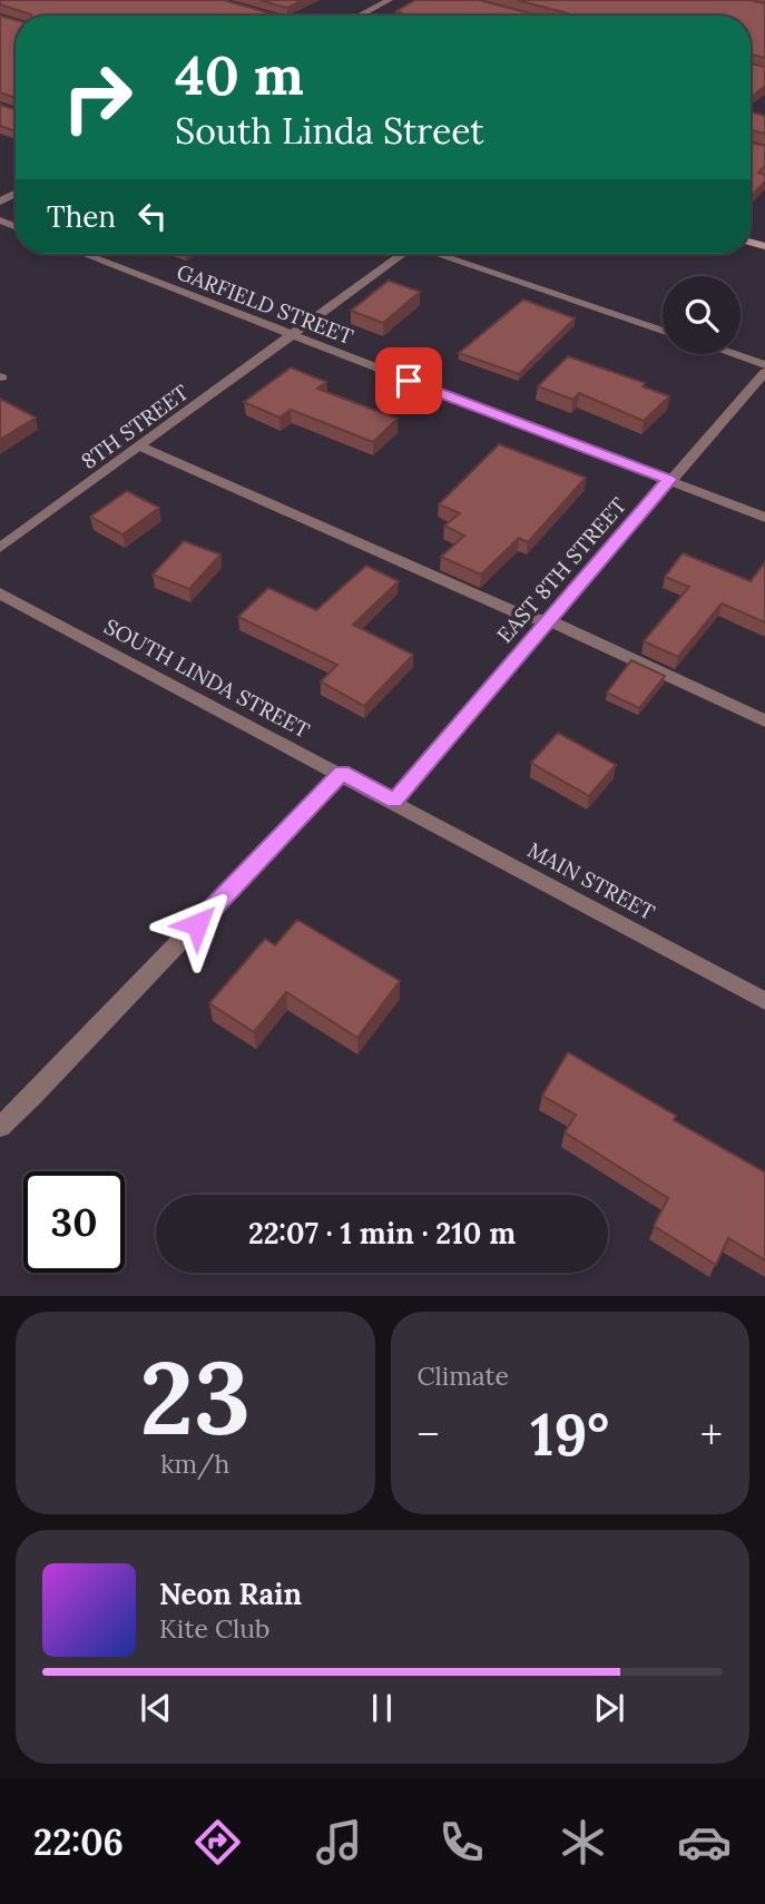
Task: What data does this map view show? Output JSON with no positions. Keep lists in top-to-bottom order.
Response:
{
  "streets": {
    "street": [
      "GARFIELD STREET",
      "8TH STREET",
      "EAST 8TH STREET",
      "SOUTH LINDA STREET",
      "MAIN STREET"
    ]
  },
  "crossings": [
    ["GARFIELD STREET", "8TH STREET"],
    ["GARFIELD STREET", "EAST 8TH STREET"],
    ["EAST 8TH STREET", "SOUTH LINDA STREET"],
    ["EAST 8TH STREET", "MAIN STREET"],
    ["SOUTH LINDA STREET", "MAIN STREET"]
  ],
  "page": {
    "turn": ["40 m", "South Linda Street"],
    "then": "Then",
    "limit": "30",
    "trip": "22:07 · 1 min · 210 m",
    "tile": [
      ["23", "km/h"],
      "Climate"
    ],
    "heat": ["−", "19°", "+"],
    "song": ["Neon Rain", "Kite Club"],
    "tabs": "22:06"
  }
}
